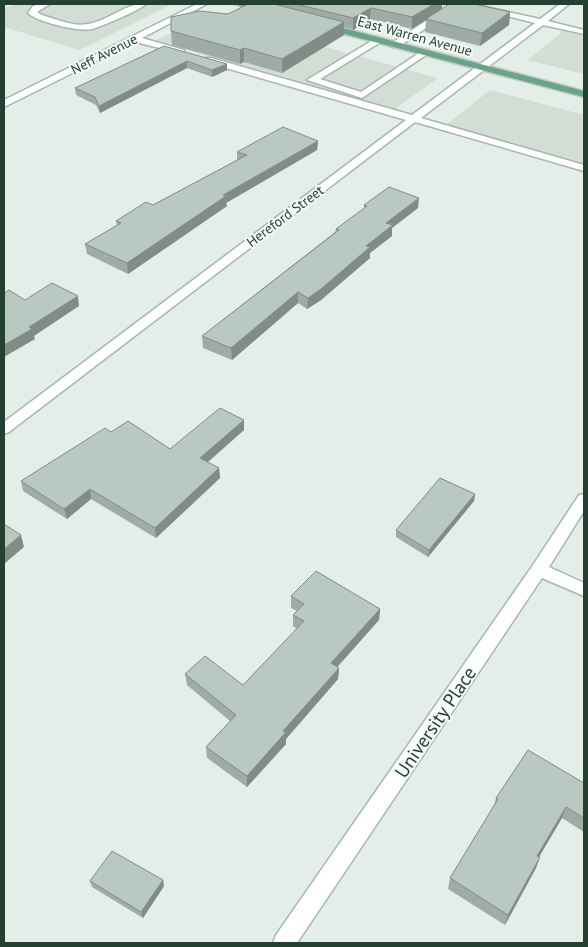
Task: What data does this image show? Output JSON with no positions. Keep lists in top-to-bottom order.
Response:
{
  "streets": {
    "main road": ["East Warren Avenue"],
    "street": ["Neff Avenue", "Hereford Street", "University Place"]
  },
  "crossings": [
    ["East Warren Avenue", "Hereford Street"]
  ]
}
